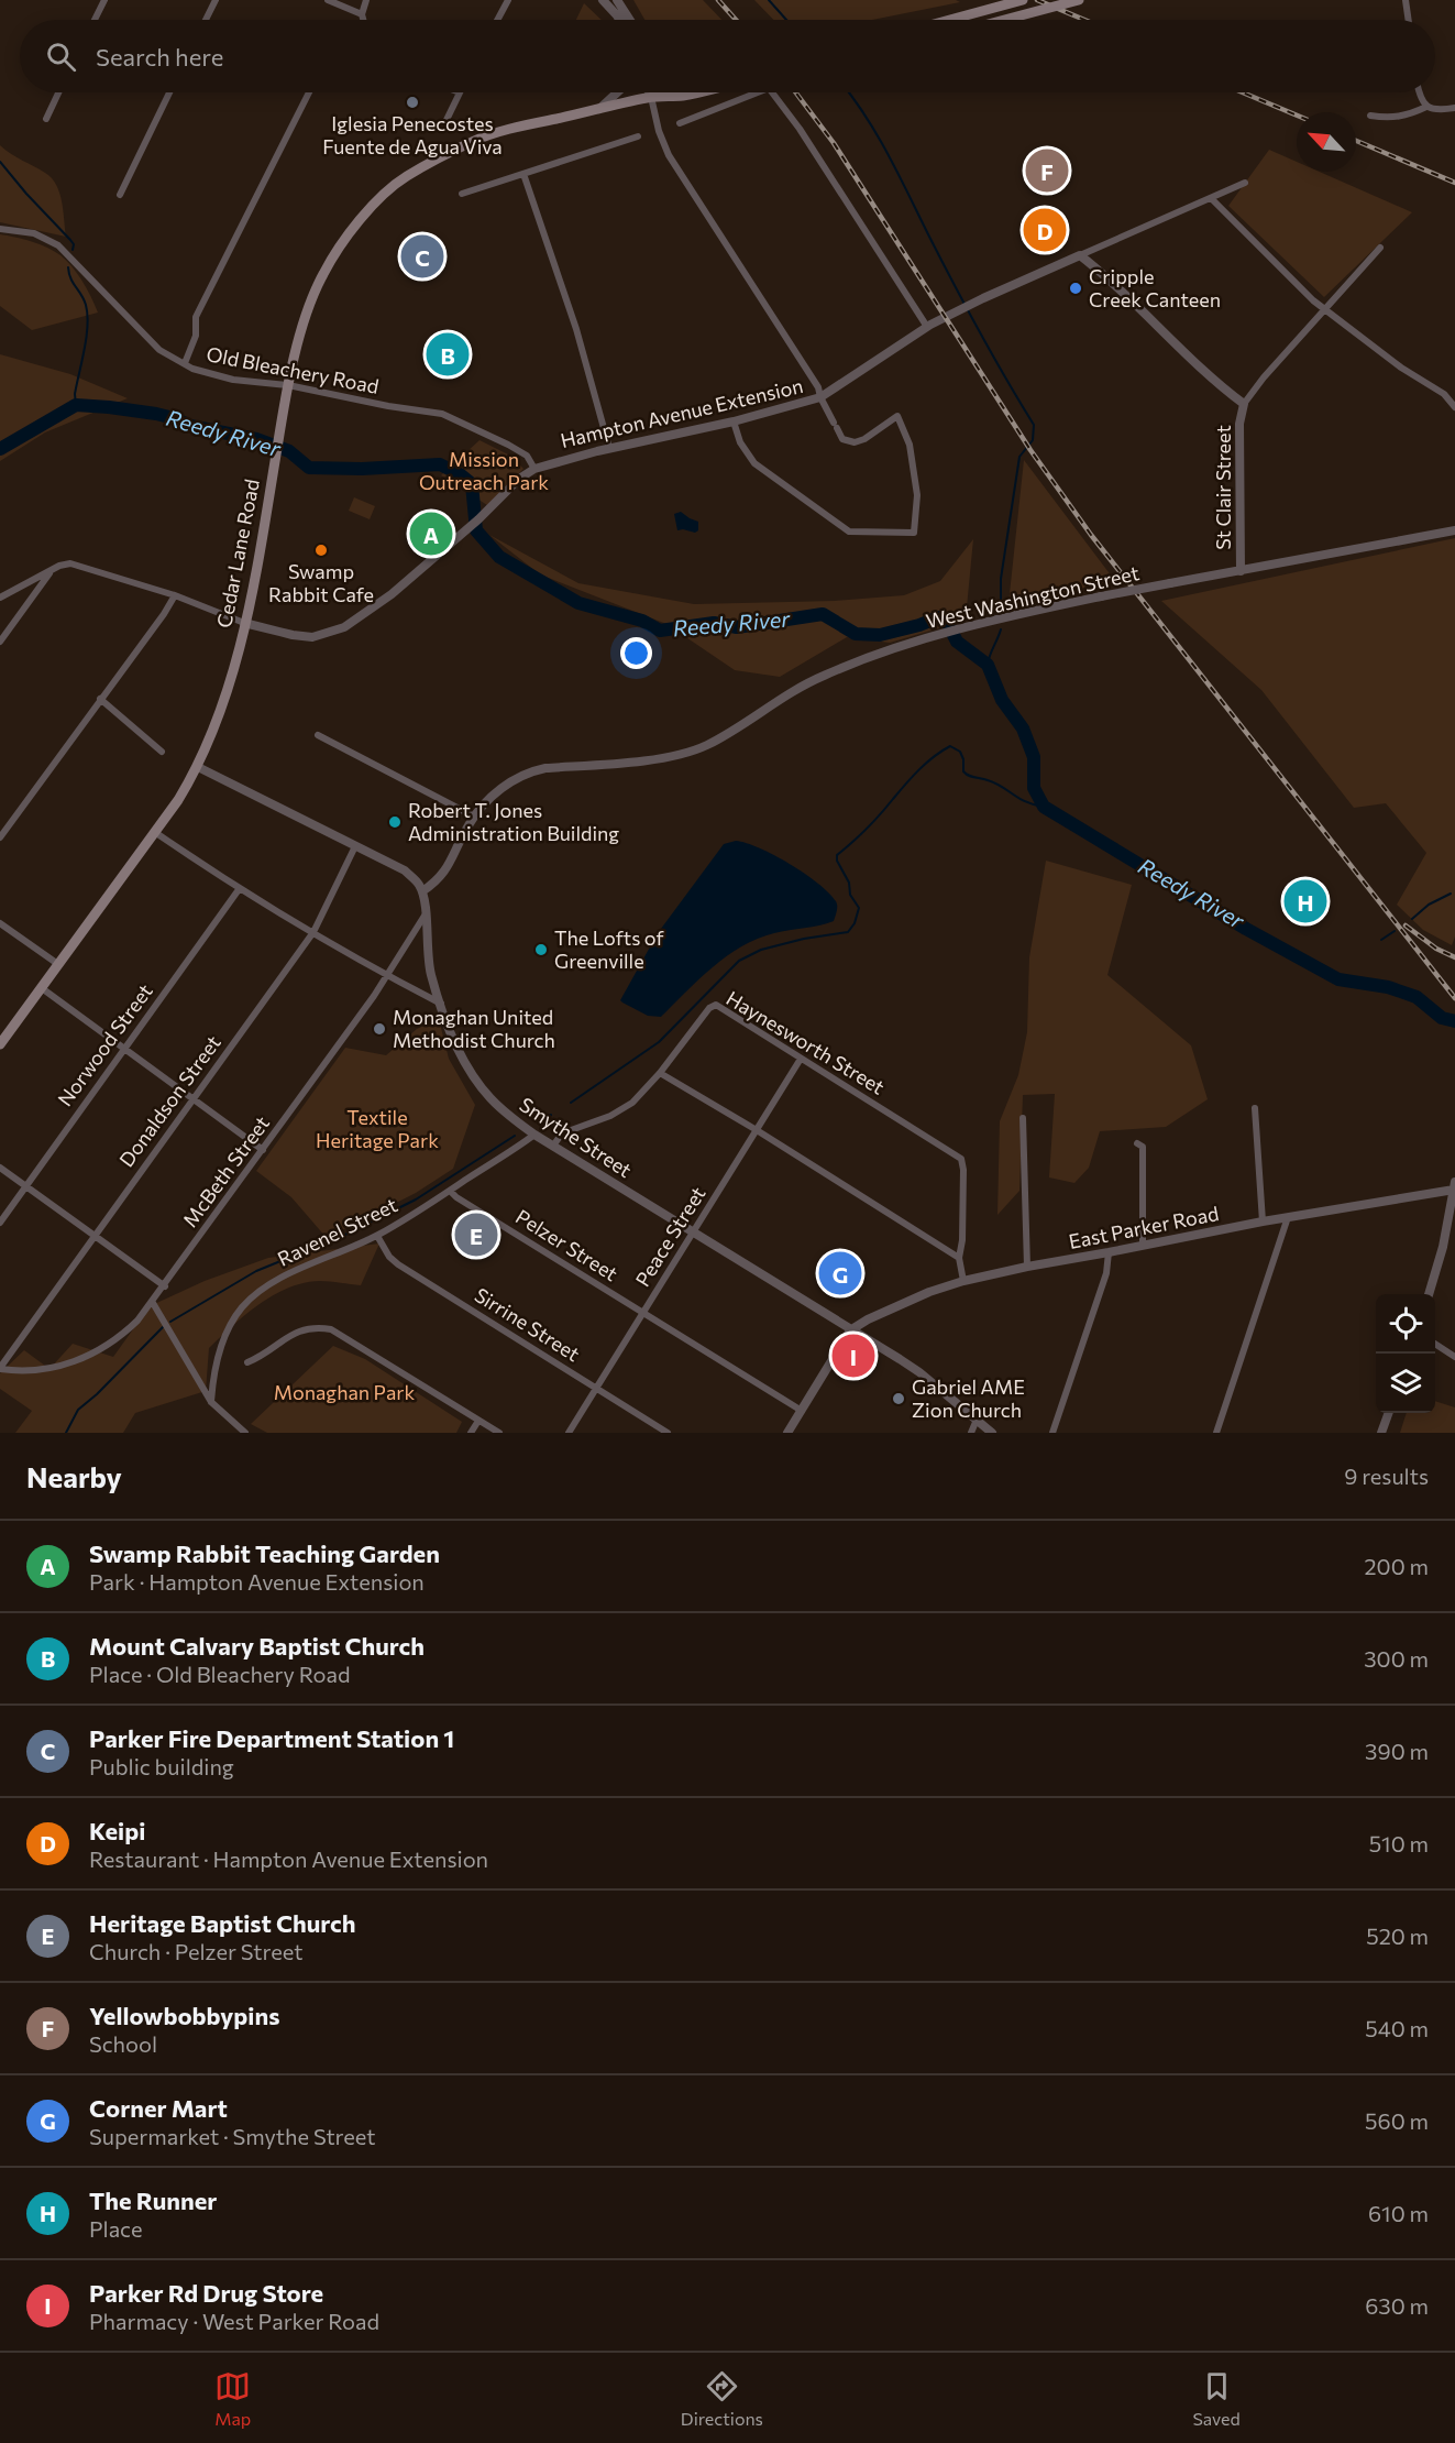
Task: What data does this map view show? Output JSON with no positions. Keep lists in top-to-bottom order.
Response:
{
  "streets": {
    "main road": ["Cedar Lane Road"],
    "street": [
      "Old Bleachery Road",
      "Hampton Avenue Extension",
      "St Clair Street",
      "West Washington Street",
      "Haynesworth Street",
      "Norwood Street",
      "Donaldson Street",
      "Smythe Street",
      "McBeth Street",
      "East Parker Road",
      "Ravenel Street",
      "Peace Street",
      "Pelzer Street",
      "Sirrine Street"
    ]
  },
  "crossings": [
    ["Old Bleachery Road", "Hampton Avenue Extension"],
    ["Old Bleachery Road", "Cedar Lane Road"],
    ["Hampton Avenue Extension", "Cedar Lane Road"],
    ["St Clair Street", "West Washington Street"],
    ["West Washington Street", "Smythe Street"],
    ["Haynesworth Street", "Smythe Street"],
    ["Haynesworth Street", "East Parker Road"],
    ["Haynesworth Street", "Peace Street"],
    ["Donaldson Street", "McBeth Street"],
    ["Smythe Street", "McBeth Street"],
    ["Smythe Street", "East Parker Road"],
    ["Smythe Street", "Ravenel Street"],
    ["Smythe Street", "Peace Street"],
    ["Ravenel Street", "Pelzer Street"],
    ["Ravenel Street", "Sirrine Street"],
    ["Peace Street", "Pelzer Street"],
    ["Peace Street", "Sirrine Street"]
  ],
  "water": ["Reedy River"],
  "parks": ["Mission Outreach Park", "Textile Heritage Park", "Monaghan Park"],
  "places": [
    "Iglesia Penecostes Fuente de Agua Viva",
    "Cripple Creek Canteen",
    "Swamp Rabbit Cafe",
    "Robert T. Jones Administration Building",
    "The Lofts of Greenville",
    "Monaghan United Methodist Church",
    "Gabriel AME Zion Church"
  ],
  "north": "top left",
  "page": {
    "search": "Search here",
    "pins": [
      "F",
      "D",
      "C",
      "B",
      "A",
      "H",
      "E",
      "G",
      "I"
    ],
    "heading": ["Nearby", "9 results"],
    "list": [
      {
        "mark": "A",
        "name": "Swamp Rabbit Teaching Garden",
        "note": "Park · Hampton Avenue Extension",
        "value": "200 m"
      },
      {
        "mark": "B",
        "name": "Mount Calvary Baptist Church",
        "note": "Place · Old Bleachery Road",
        "value": "300 m"
      },
      {
        "mark": "C",
        "name": "Parker Fire Department Station 1",
        "note": "Public building",
        "value": "390 m"
      },
      {
        "mark": "D",
        "name": "Keipi",
        "note": "Restaurant · Hampton Avenue Extension",
        "value": "510 m"
      },
      {
        "mark": "E",
        "name": "Heritage Baptist Church",
        "note": "Church · Pelzer Street",
        "value": "520 m"
      },
      {
        "mark": "F",
        "name": "Yellowbobbypins",
        "note": "School",
        "value": "540 m"
      },
      {
        "mark": "G",
        "name": "Corner Mart",
        "note": "Supermarket · Smythe Street",
        "value": "560 m"
      },
      {
        "mark": "H",
        "name": "The Runner",
        "note": "Place",
        "value": "610 m"
      },
      {
        "mark": "I",
        "name": "Parker Rd Drug Store",
        "note": "Pharmacy · West Parker Road",
        "value": "630 m"
      }
    ],
    "nav": ["Map", "Directions", "Saved"]
  }
}
